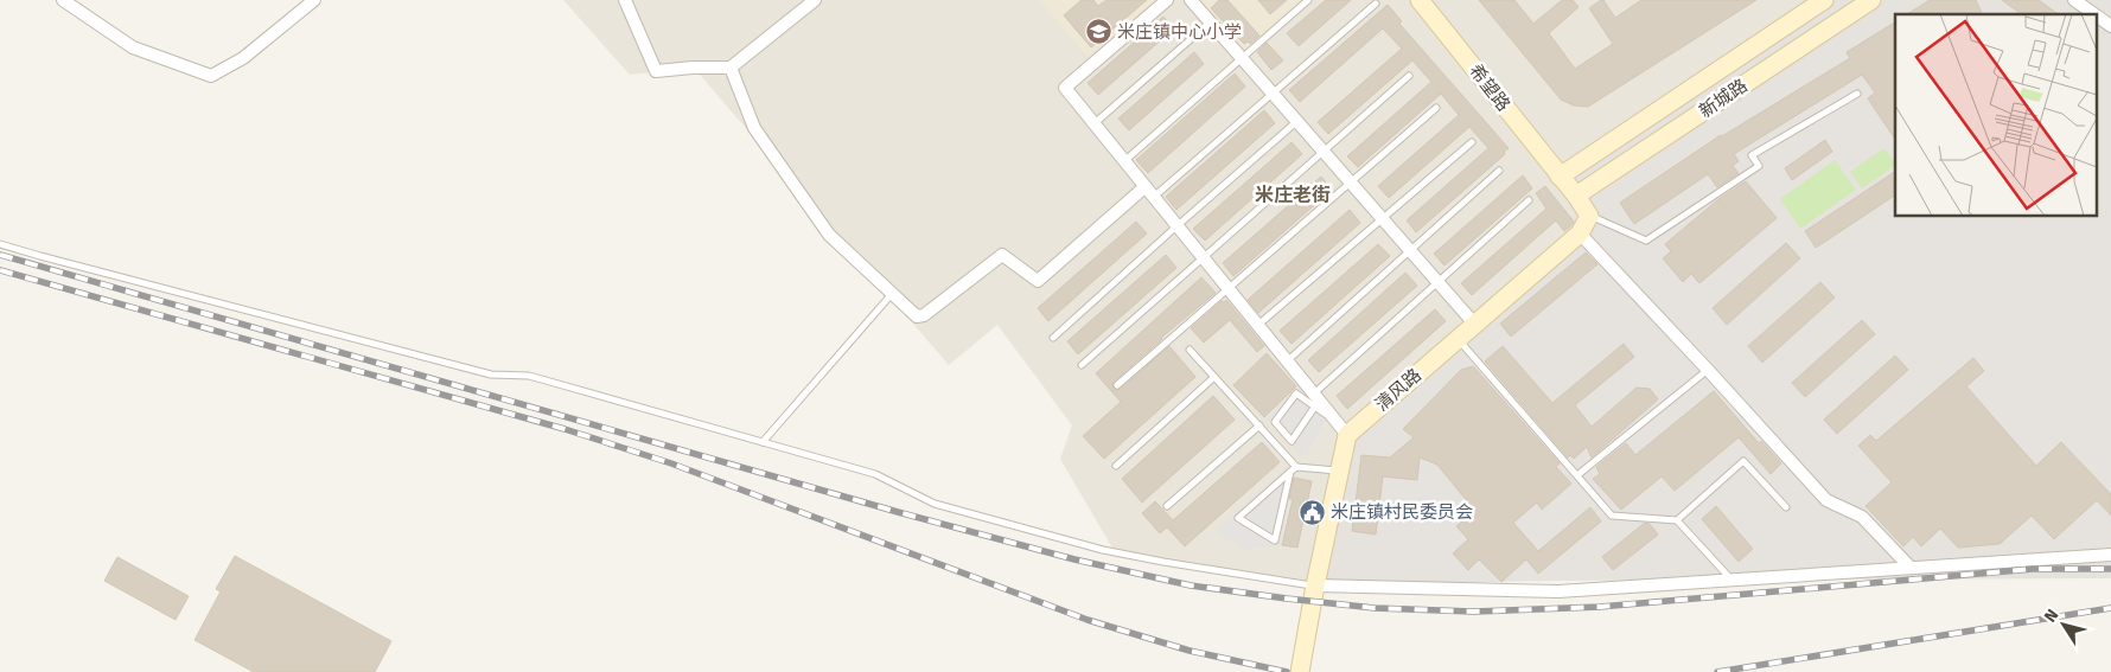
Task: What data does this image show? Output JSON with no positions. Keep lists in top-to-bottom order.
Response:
{
  "streets": {
    "main road": ["希望路", "新城路", "清风路"]
  },
  "crossings": [
    ["希望路", "新城路"]
  ],
  "districts": ["米庄老街"],
  "places": {
    "school or university": ["米庄镇中心小学"],
    "public building": ["米庄镇村民委员会"]
  },
  "north": "top left"
}
